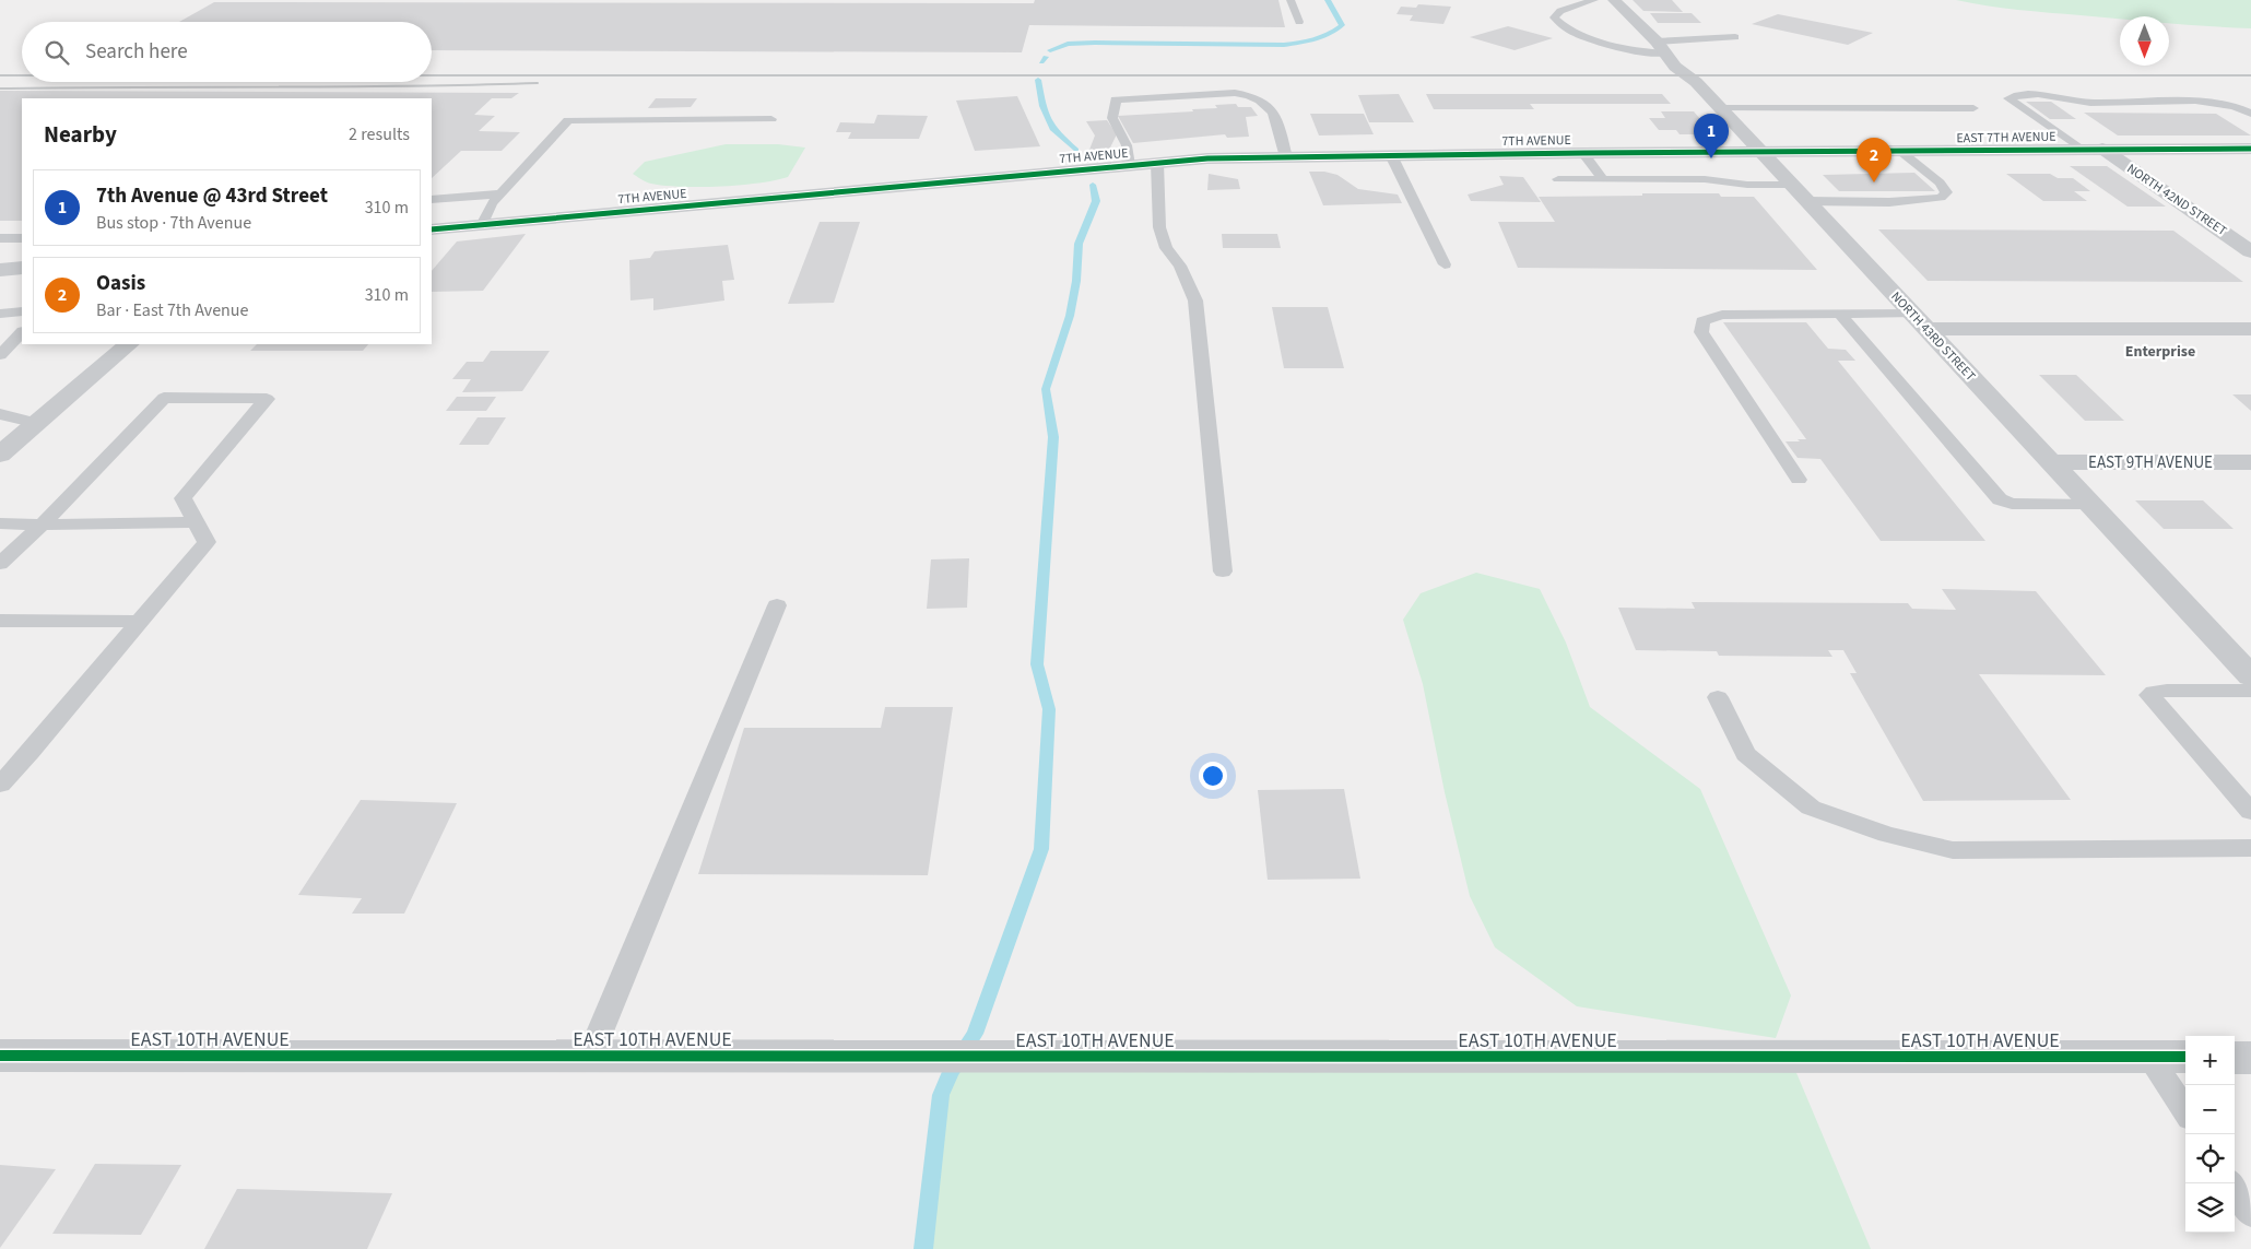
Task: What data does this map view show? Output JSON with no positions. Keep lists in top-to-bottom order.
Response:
{
  "streets": {
    "street": [
      "EAST 7TH AVENUE",
      "7TH AVENUE",
      "NORTH 42ND STREET",
      "NORTH 43RD STREET",
      "EAST 9TH AVENUE",
      "EAST 10TH AVENUE"
    ]
  },
  "crossings": [
    ["EAST 7TH AVENUE", "7TH AVENUE"],
    ["EAST 7TH AVENUE", "NORTH 42ND STREET"],
    ["EAST 7TH AVENUE", "NORTH 43RD STREET"],
    ["7TH AVENUE", "NORTH 43RD STREET"],
    ["NORTH 43RD STREET", "EAST 9TH AVENUE"]
  ],
  "districts": ["Enterprise"],
  "north": "bottom",
  "page": {
    "search": "Search here",
    "heading": ["Nearby", "2 results"],
    "pins": ["1", "2"],
    "list": [
      {
        "mark": "1",
        "name": "7th Avenue @ 43rd Street",
        "note": "Bus stop · 7th Avenue",
        "value": "310 m"
      },
      {
        "mark": "2",
        "name": "Oasis",
        "note": "Bar · East 7th Avenue",
        "value": "310 m"
      }
    ],
    "map_buttons": ["+", "−"]
  }
}
